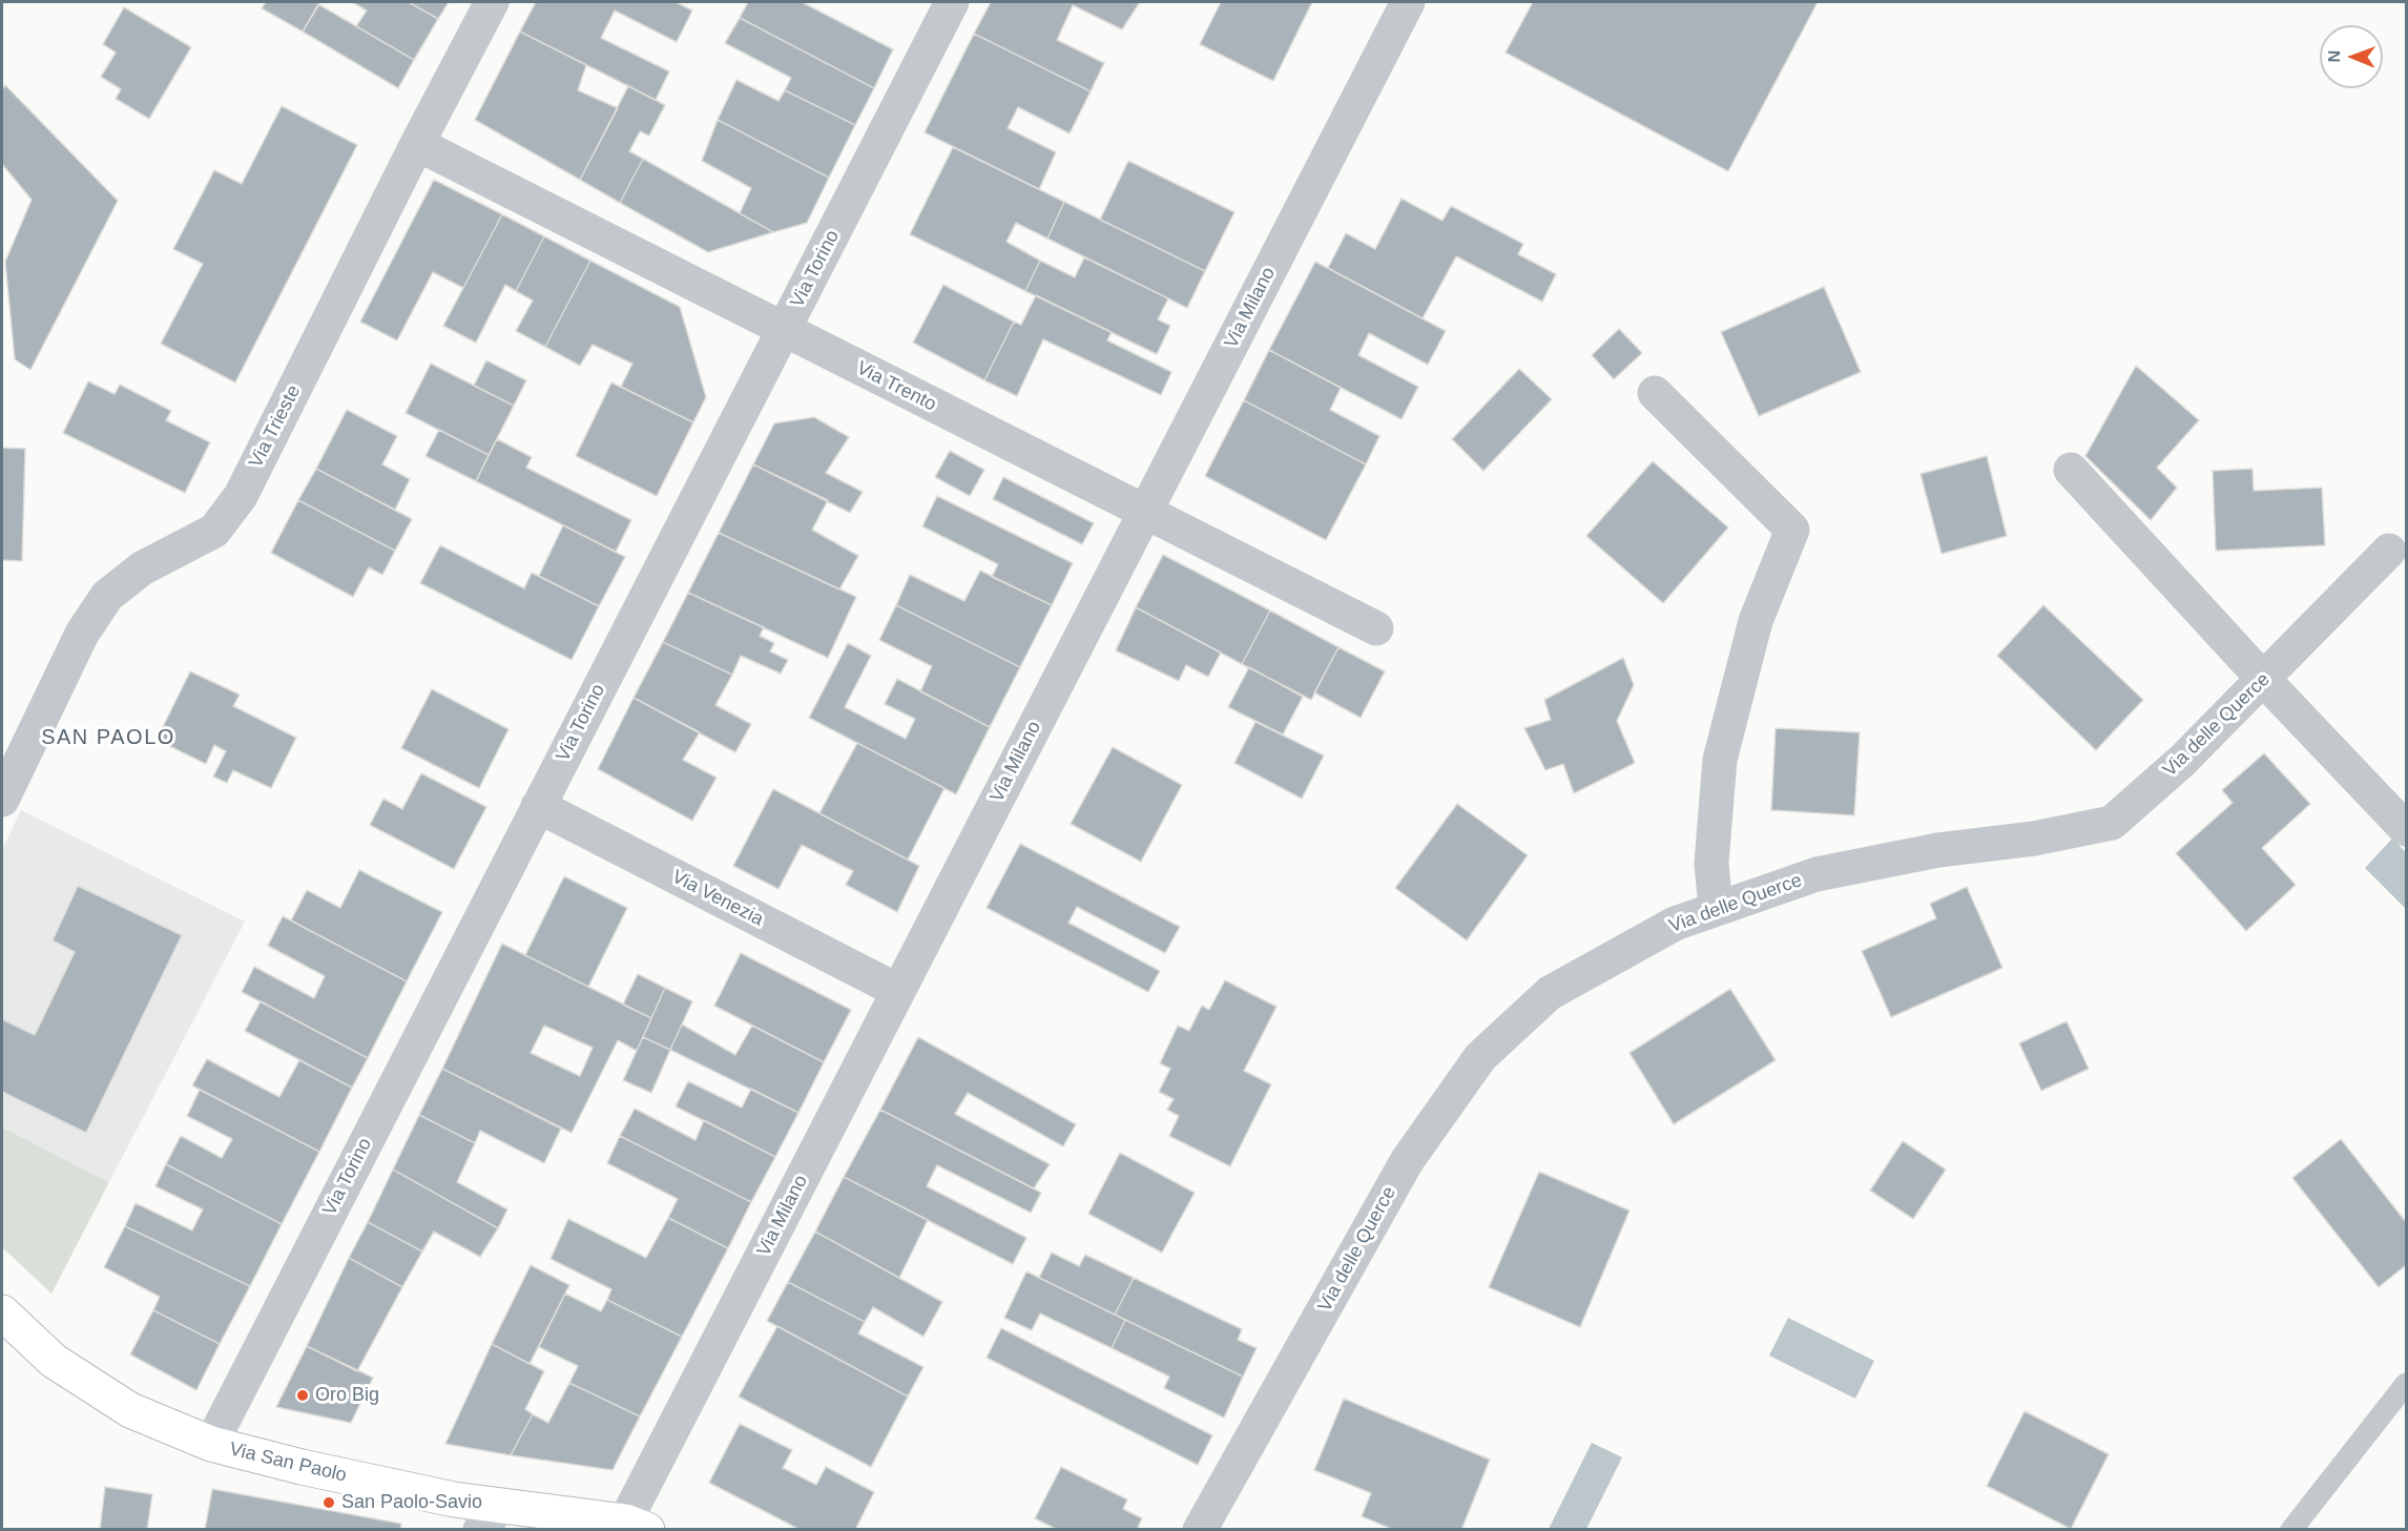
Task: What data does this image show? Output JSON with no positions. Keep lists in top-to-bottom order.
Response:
{
  "streets": {
    "main road": ["Via San Paolo"],
    "street": [
      "Via Torino",
      "Via Milano",
      "Via Trento",
      "Via Trieste",
      "Via delle Querce",
      "Via Venezia"
    ]
  },
  "crossings": [
    ["Via Torino", "Via Trento"],
    ["Via Torino", "Via Venezia"],
    ["Via Torino", "Via San Paolo"],
    ["Via Milano", "Via Trento"],
    ["Via Milano", "Via Venezia"],
    ["Via Milano", "Via San Paolo"],
    ["Via Trento", "Via Trieste"]
  ],
  "districts": ["SAN PAOLO"],
  "places": ["Oro Big", "San Paolo-Savio"],
  "north": "left"
}
